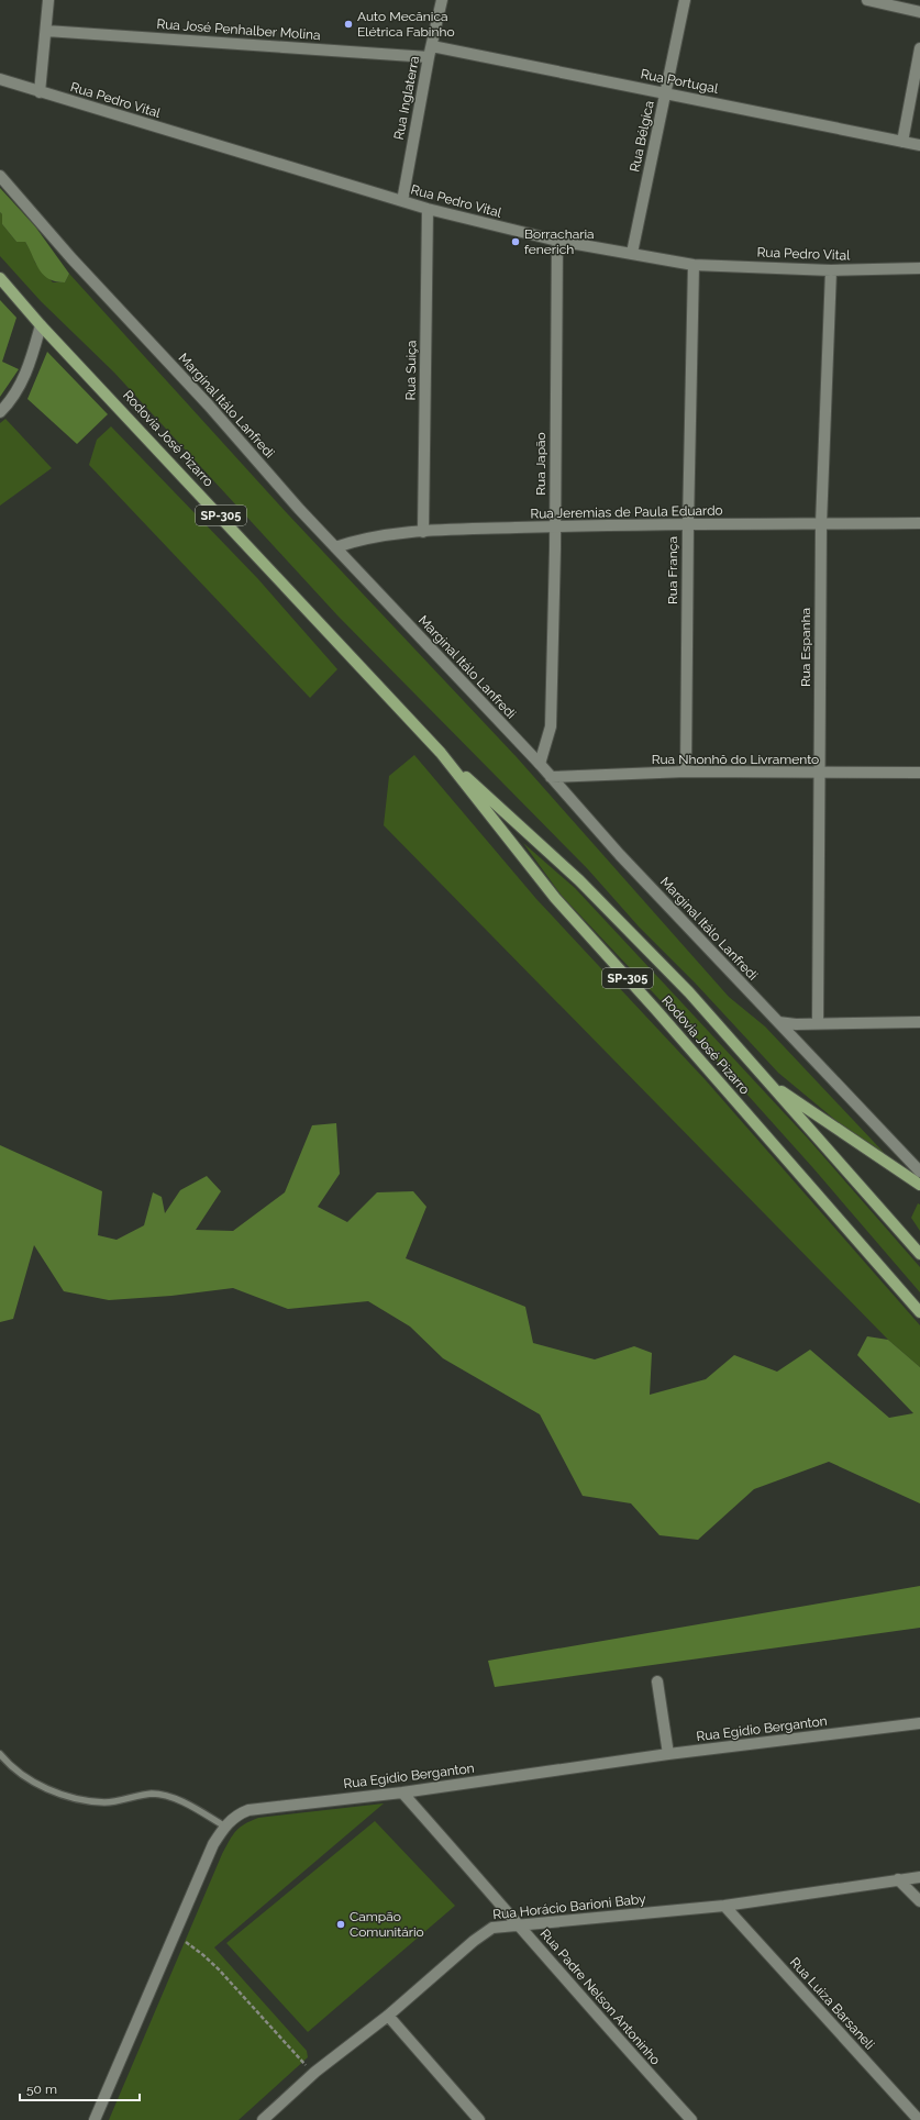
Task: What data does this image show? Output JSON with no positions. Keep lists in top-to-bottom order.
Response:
{
  "streets": {
    "main road": ["Rodovia José Pizarro", "SP-305"],
    "street": [
      "Rua José Penhalber Molina",
      "Rua Portugal",
      "Rua Inglaterra",
      "Rua Pedro Vital",
      "Rua Bélgica",
      "Rua Suiça",
      "Marginal Itálo Lanfredi",
      "Rua Japão",
      "Rua Jeremias de Paula Eduardo",
      "Rua França",
      "Rua Espanha",
      "Rua Nhonhô do Livramento",
      "Rua Egidio Berganton",
      "Rua Horácio Barioni Baby",
      "Rua Padre Nelson Antoninho",
      "Rua Luiza Barsaneli"
    ]
  },
  "crossings": [
    ["Rua José Penhalber Molina", "Rua Inglaterra"],
    ["Rua Portugal", "Rua Inglaterra"],
    ["Rua Portugal", "Rua Bélgica"],
    ["Rua Inglaterra", "Rua Pedro Vital"],
    ["Rua Pedro Vital", "Rua Bélgica"],
    ["Rua Pedro Vital", "Rua Suiça"],
    ["Rua Pedro Vital", "Rua Japão"],
    ["Rua Pedro Vital", "Rua França"],
    ["Rua Pedro Vital", "Rua Espanha"],
    ["Rua Suiça", "Rua Jeremias de Paula Eduardo"],
    ["Marginal Itálo Lanfredi", "Rua Japão"],
    ["Marginal Itálo Lanfredi", "Rua Jeremias de Paula Eduardo"],
    ["Marginal Itálo Lanfredi", "Rua Nhonhô do Livramento"],
    ["Rua Japão", "Rua Jeremias de Paula Eduardo"],
    ["Rua Jeremias de Paula Eduardo", "Rua França"],
    ["Rua Jeremias de Paula Eduardo", "Rua Espanha"],
    ["Rua França", "Rua Nhonhô do Livramento"],
    ["Rua Espanha", "Rua Nhonhô do Livramento"],
    ["Rua Egidio Berganton", "Rua Padre Nelson Antoninho"],
    ["Rua Horácio Barioni Baby", "Rua Padre Nelson Antoninho"],
    ["Rua Horácio Barioni Baby", "Rua Luiza Barsaneli"]
  ],
  "places": ["Auto Mecânica Elétrica Fabinho", "Borracharia fenerich", "Campão Comunitário"],
  "scale_bar": "50 m"
}
